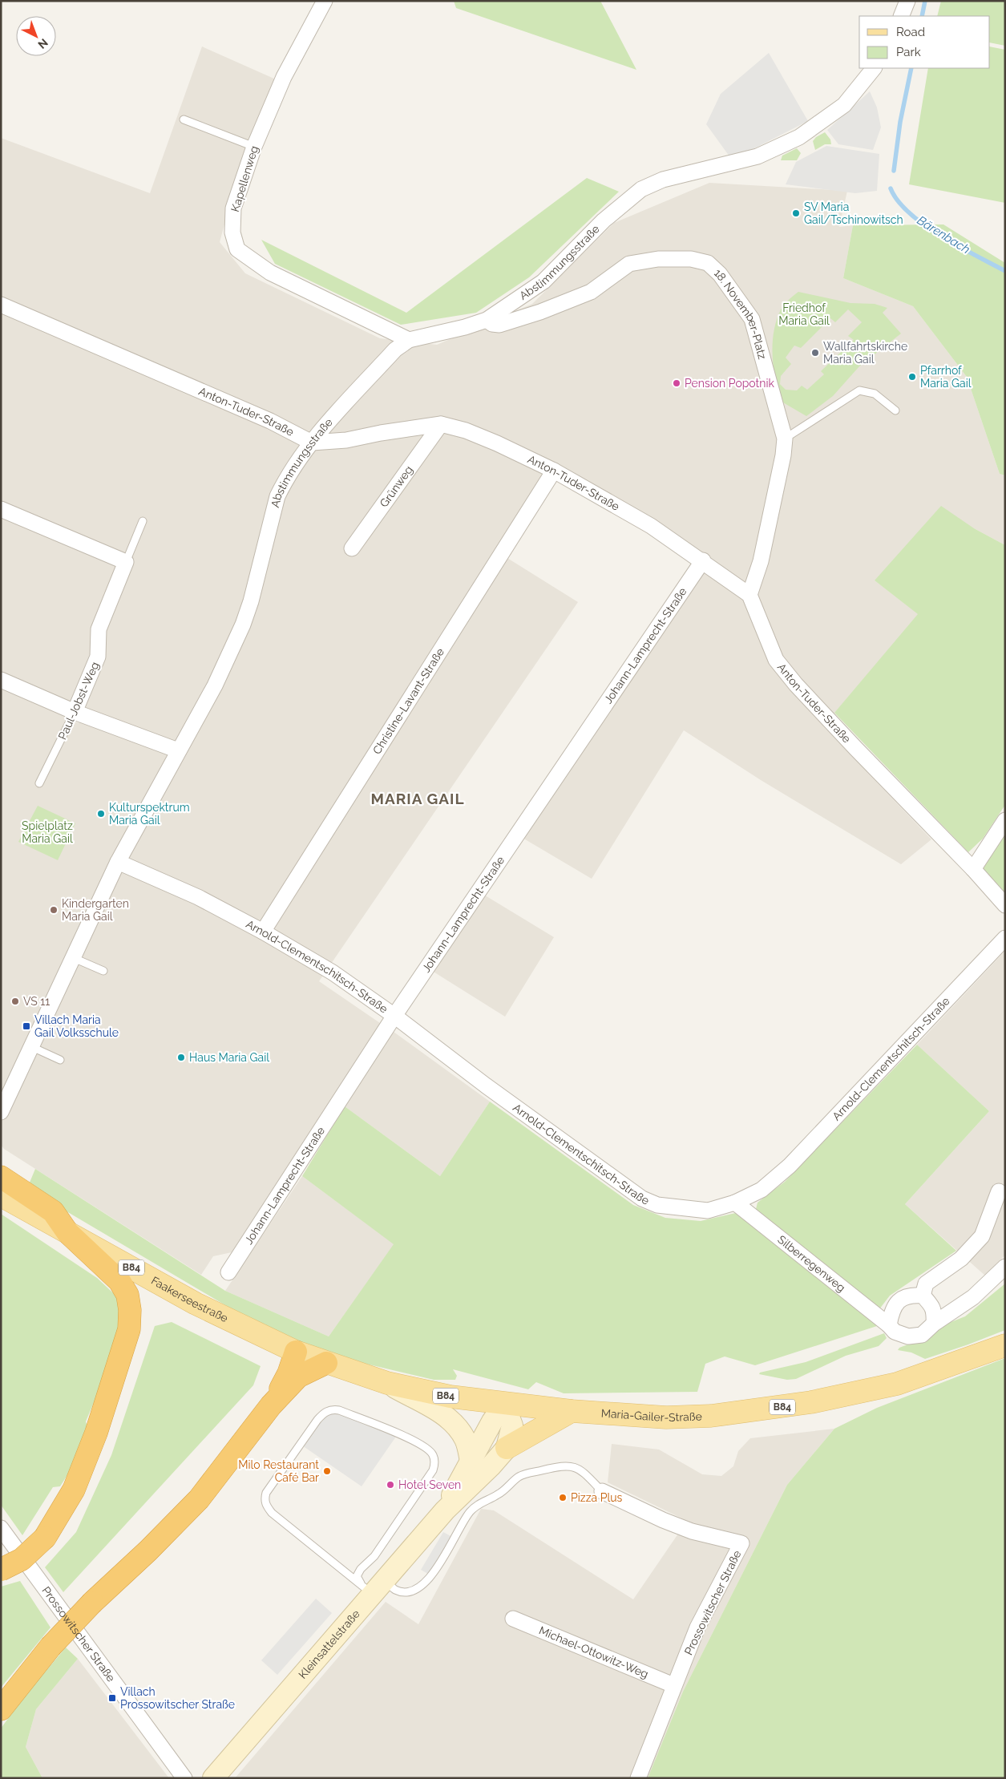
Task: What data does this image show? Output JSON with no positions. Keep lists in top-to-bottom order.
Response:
{
  "streets": {
    "main road": [
      "B84",
      "Faakerseestraße",
      "Maria-Gailer-Straße",
      "Kleinsattelstraße"
    ],
    "street": [
      "Kapellenweg",
      "Abstimmungsstraße",
      "18. November-Platz",
      "Anton-Tuder-Straße",
      "Grünweg",
      "Johann-Lamprecht-Straße",
      "Paul-Jobst-Weg",
      "Christine-Lavant-Straße",
      "Arnold-Clementschitsch-Straße",
      "Silberregenweg",
      "Prossowitscher Straße",
      "Michael-Ottowitz-Weg"
    ]
  },
  "crossings": [
    ["Kapellenweg", "Abstimmungsstraße"],
    ["Abstimmungsstraße", "18. November-Platz"],
    ["Abstimmungsstraße", "Anton-Tuder-Straße"],
    ["Abstimmungsstraße", "Arnold-Clementschitsch-Straße"],
    ["18. November-Platz", "Anton-Tuder-Straße"],
    ["Anton-Tuder-Straße", "Grünweg"],
    ["Anton-Tuder-Straße", "Johann-Lamprecht-Straße"],
    ["Anton-Tuder-Straße", "Christine-Lavant-Straße"],
    ["Johann-Lamprecht-Straße", "Arnold-Clementschitsch-Straße"],
    ["Christine-Lavant-Straße", "Arnold-Clementschitsch-Straße"],
    ["Arnold-Clementschitsch-Straße", "Silberregenweg"],
    ["Faakerseestraße", "Maria-Gailer-Straße"],
    ["Maria-Gailer-Straße", "Kleinsattelstraße"],
    ["Prossowitscher Straße", "Michael-Ottowitz-Weg"]
  ],
  "districts": ["MARIA GAIL"],
  "water": ["Bärenbach"],
  "parks": ["Friedhof Maria Gail", "Spielplatz Maria Gail"],
  "places": {
    "other": [
      "SV Maria Gail/Tschinowitsch",
      "Wallfahrtskirche Maria Gail",
      "Pfarrhof Maria Gail",
      "Pension Popotnik",
      "Kulturspektrum Maria Gail",
      "Kindergarten Maria Gail",
      "VS 11",
      "Haus Maria Gail",
      "Milo Restaurant Café Bar",
      "Hotel Seven",
      "Pizza Plus"
    ],
    "transit": ["Villach Maria Gail Volksschule", "Villach Prossowitscher Straße"]
  },
  "legend": ["Road", "Park"],
  "north": "bottom right"
}
